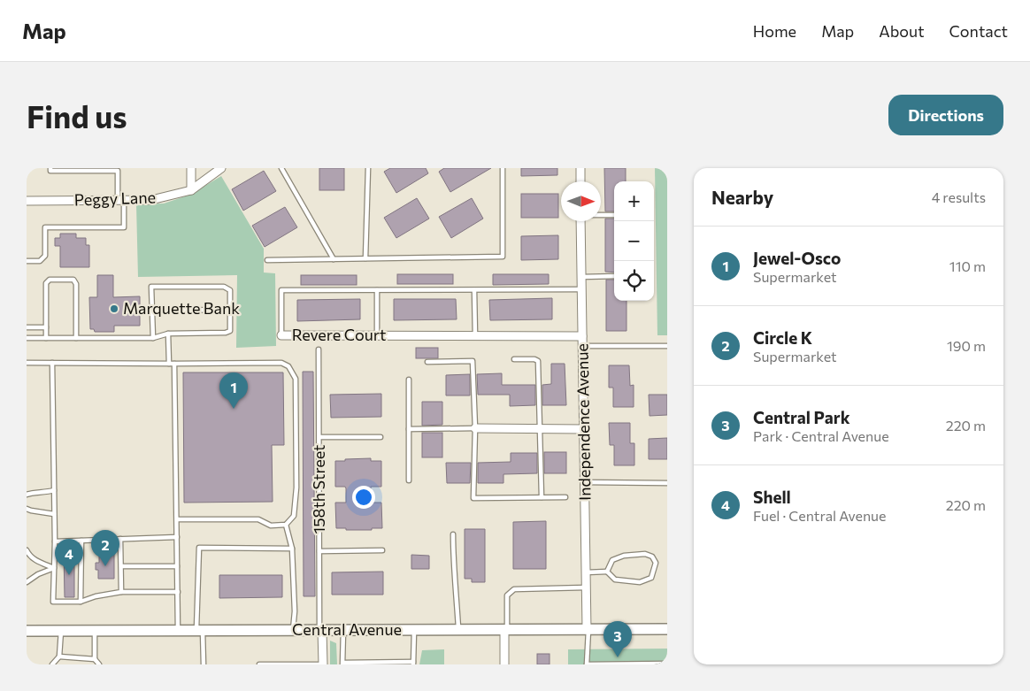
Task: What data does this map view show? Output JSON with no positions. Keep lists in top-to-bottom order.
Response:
{
  "streets": {
    "street": [
      "Peggy Lane",
      "Revere Court",
      "Independence Avenue",
      "158th Street",
      "Central Avenue"
    ]
  },
  "crossings": [
    ["Revere Court", "Independence Avenue"],
    ["Independence Avenue", "Central Avenue"],
    ["158th Street", "Central Avenue"]
  ],
  "places": ["Marquette Bank"],
  "north": "right",
  "page": {
    "header": "Map",
    "nav": [
      "Home",
      "Map",
      "About",
      "Contact"
    ],
    "buttons": "Directions",
    "title": "Find us",
    "heading": ["Nearby", "4 results"],
    "map_buttons": ["+", "−"],
    "list": [
      {
        "mark": "1",
        "name": "Jewel-Osco",
        "note": "Supermarket",
        "value": "110 m"
      },
      {
        "mark": "2",
        "name": "Circle K",
        "note": "Supermarket",
        "value": "190 m"
      },
      {
        "mark": "3",
        "name": "Central Park",
        "note": "Park · Central Avenue",
        "value": "220 m"
      },
      {
        "mark": "4",
        "name": "Shell",
        "note": "Fuel · Central Avenue",
        "value": "220 m"
      }
    ],
    "pins": [
      "1",
      "2",
      "4",
      "3"
    ]
  }
}
